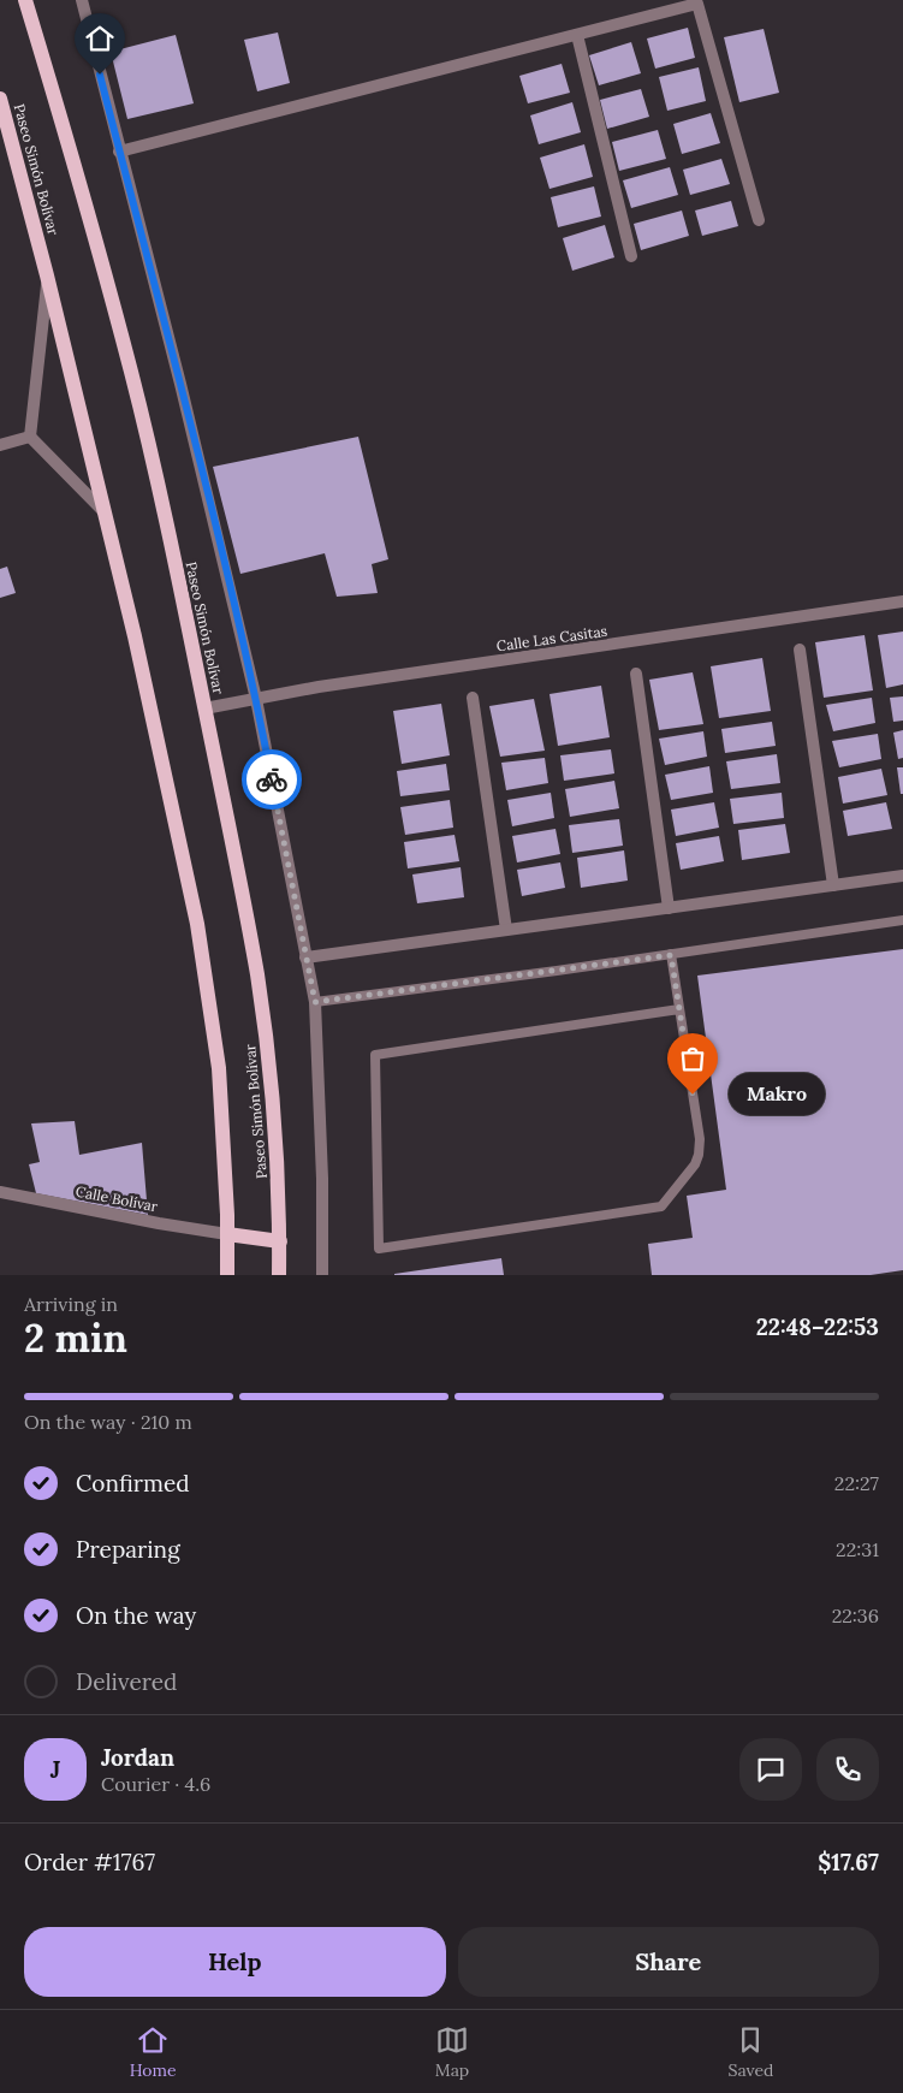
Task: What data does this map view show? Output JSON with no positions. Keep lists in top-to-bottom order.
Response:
{
  "streets": {
    "main road": ["Paseo Simón Bolívar"],
    "street": ["Calle Las Casitas", "Calle Bolívar"]
  },
  "crossings": [
    ["Paseo Simón Bolívar", "Calle Las Casitas"],
    ["Paseo Simón Bolívar", "Calle Bolívar"]
  ],
  "places": ["Makro"],
  "page": {
    "bubble": "Makro",
    "heading": ["2 min", "Arriving in", "22:48–22:53"],
    "panel": [
      "Jordan",
      "Courier · 4.6",
      "Order #1767",
      "$17.67"
    ],
    "bar": "On the way · 210 m",
    "list": [
      ["Confirmed", "22:27"],
      ["Preparing", "22:31"],
      ["On the way", "22:36"],
      "Delivered"
    ],
    "round": "J",
    "buttons": ["Help", "Share"],
    "tabs": ["Home", "Map", "Saved"]
  }
}
